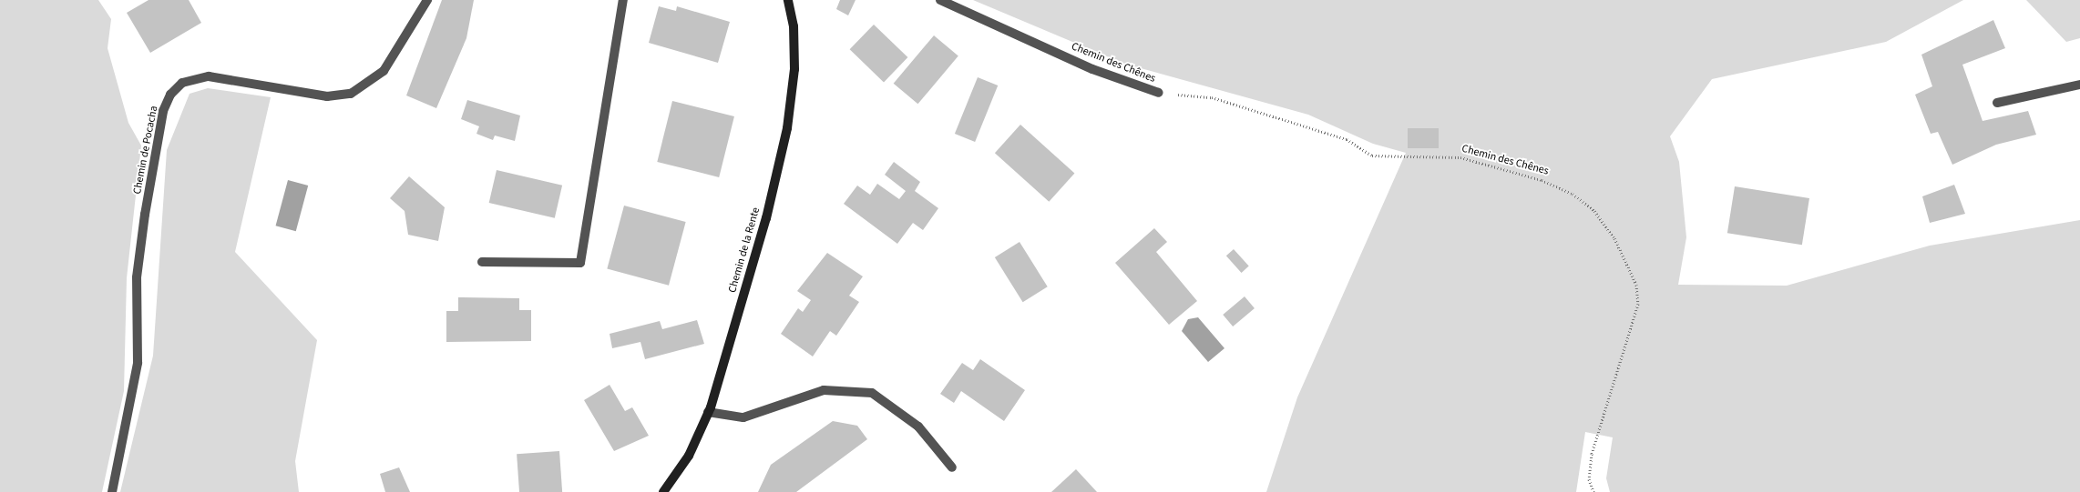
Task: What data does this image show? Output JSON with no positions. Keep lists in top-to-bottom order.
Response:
{
  "streets": {
    "street": ["Chemin des Chênes", "Chemin de Pocacha", "Chemin de la Rente"]
  }
}
